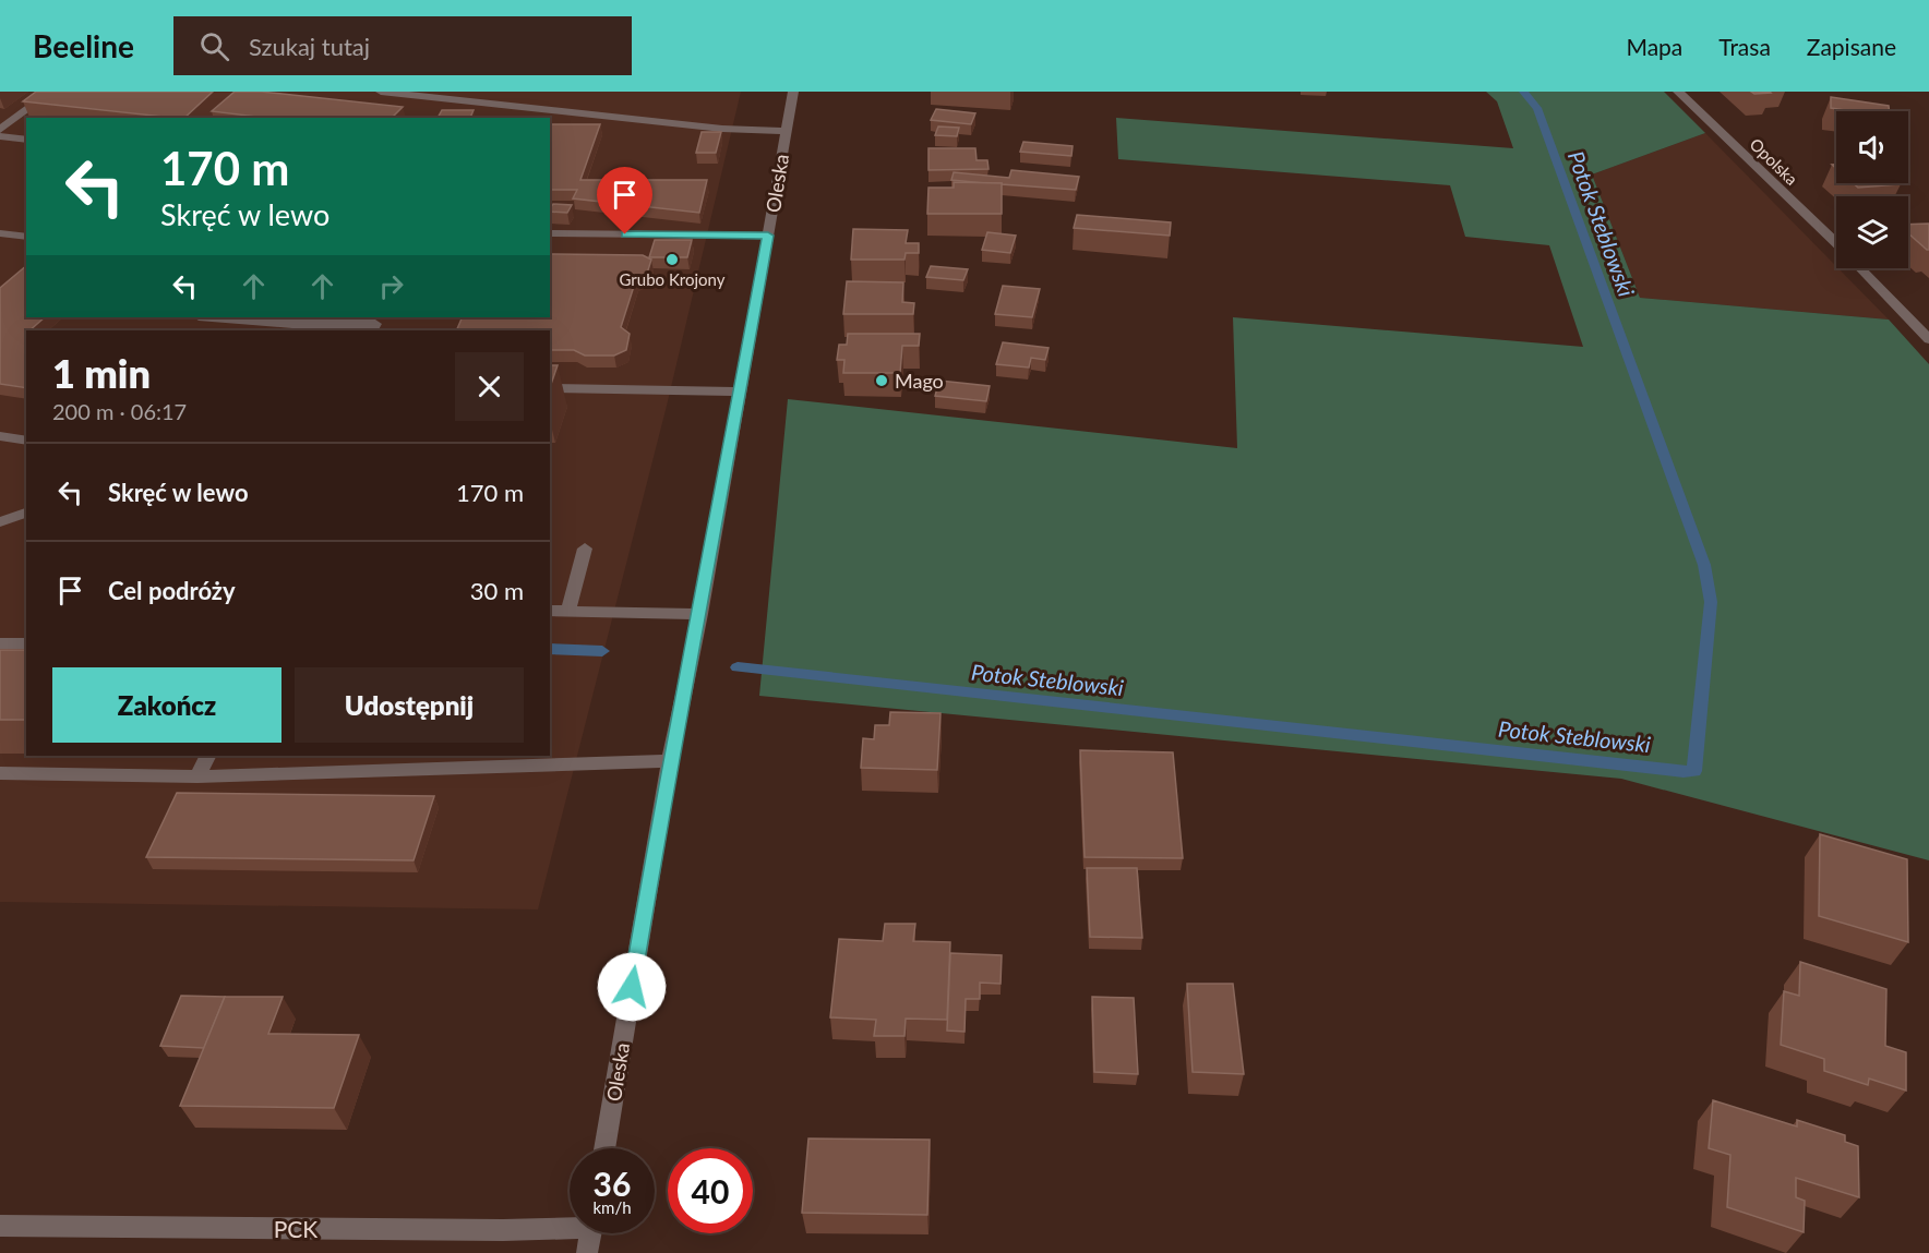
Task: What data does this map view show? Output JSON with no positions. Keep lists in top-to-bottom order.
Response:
{
  "streets": {
    "street": ["Opolska", "Oleska", "PCK"]
  },
  "water": ["Potok Steblowski"],
  "places": ["Grubo Krojony", "Mago"],
  "page": {
    "header": "Beeline",
    "search": "Szukaj tutaj",
    "nav": ["Mapa", "Trasa", "Zapisane"],
    "turn": ["170 m", "Skręć w lewo"],
    "heading": ["1 min", "200 m · 06:17"],
    "list": [
      {
        "name": "Skręć w lewo",
        "value": "170 m"
      },
      {
        "name": "Cel podróży",
        "value": "30 m"
      }
    ],
    "buttons": ["Zakończ", "Udostępnij"],
    "speed": "36 km/h",
    "limit": "40"
  }
}
